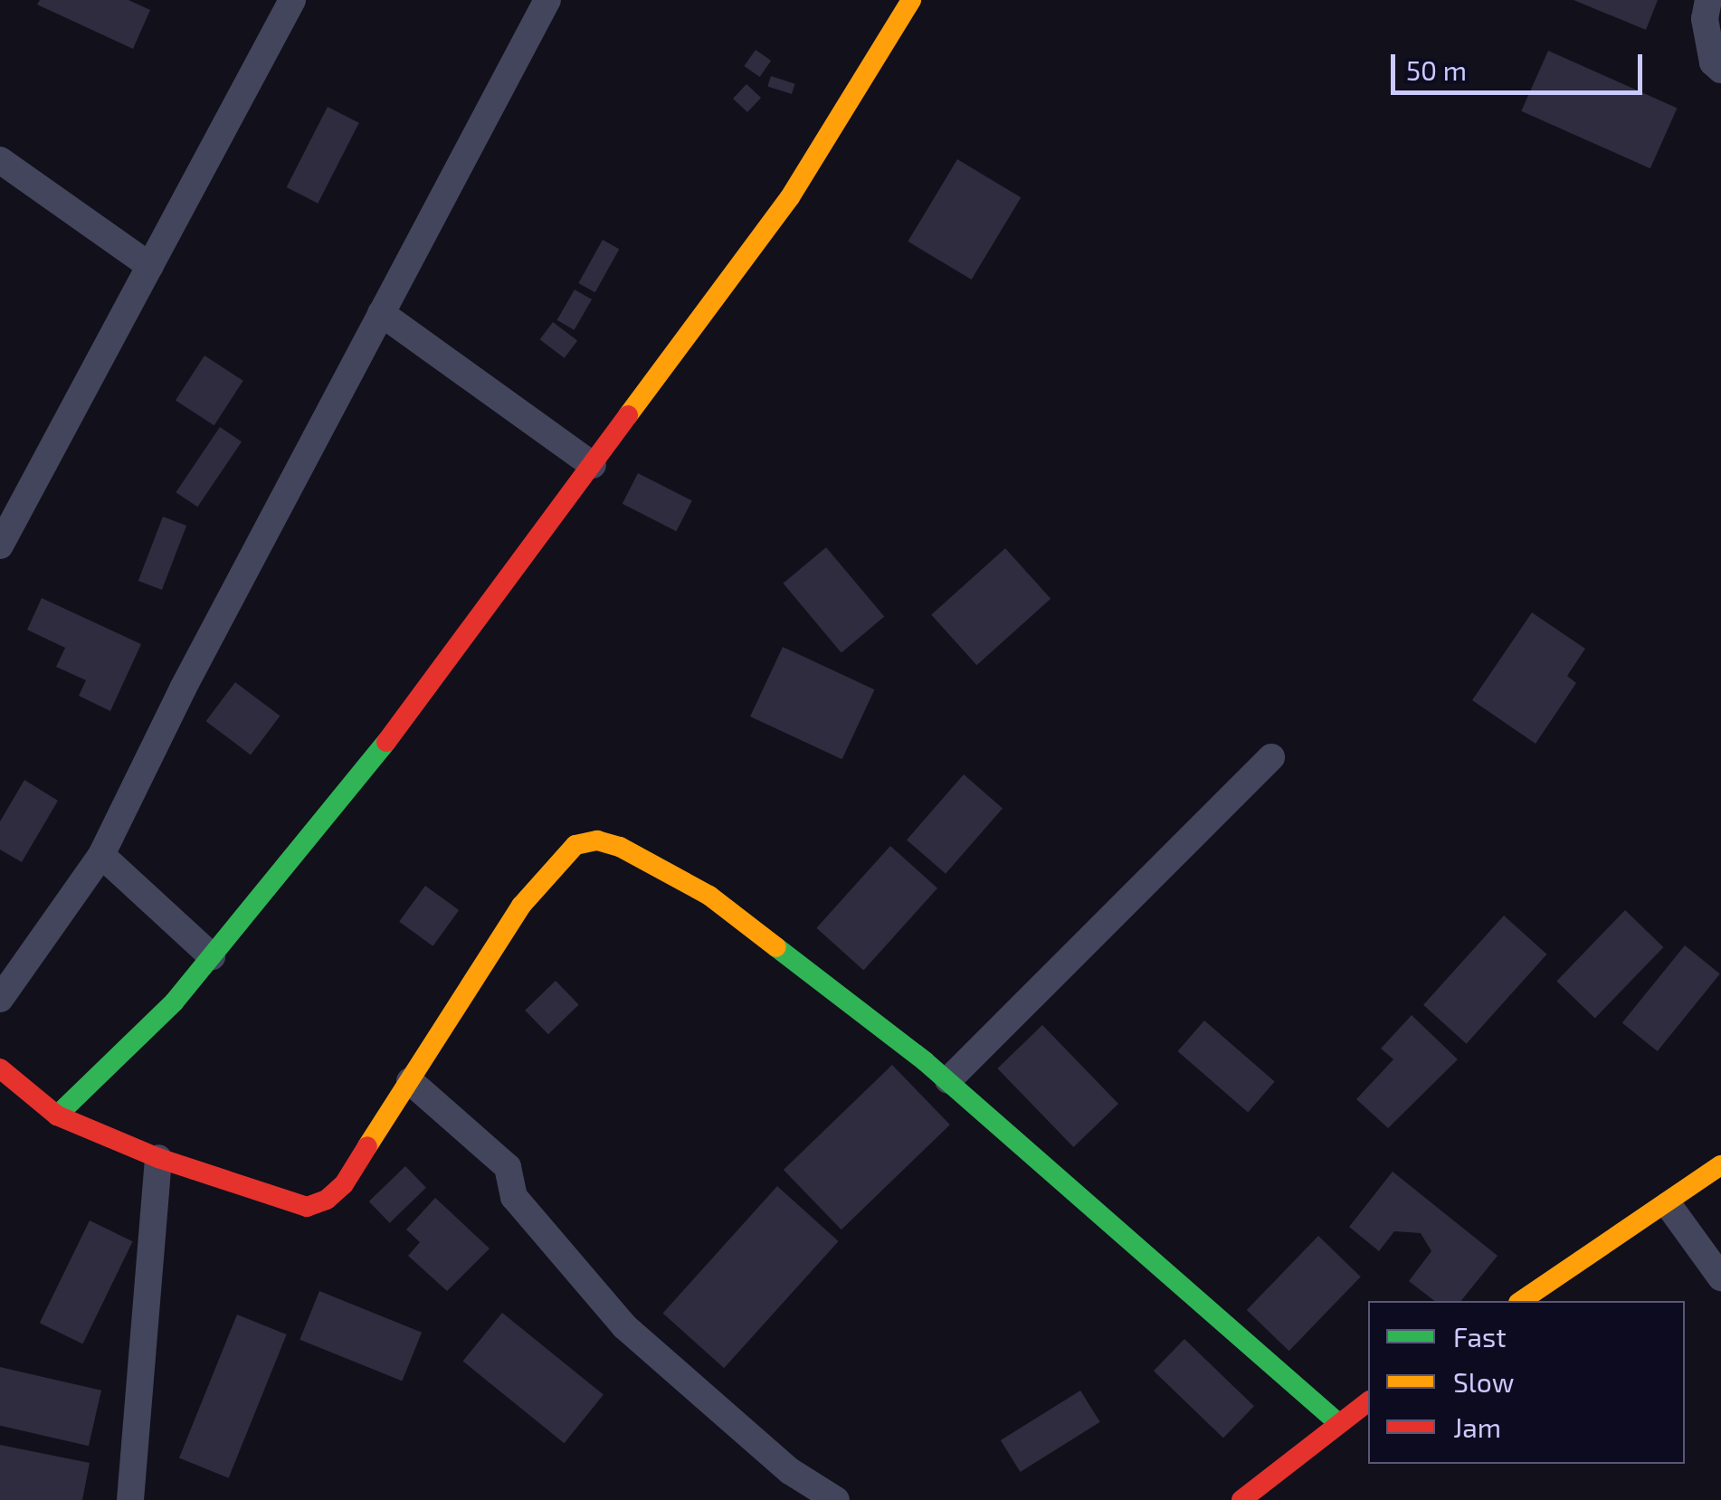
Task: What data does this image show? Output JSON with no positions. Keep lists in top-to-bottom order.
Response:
{
  "legend": ["Fast", "Slow", "Jam"],
  "scale_bar": "50 m"
}
